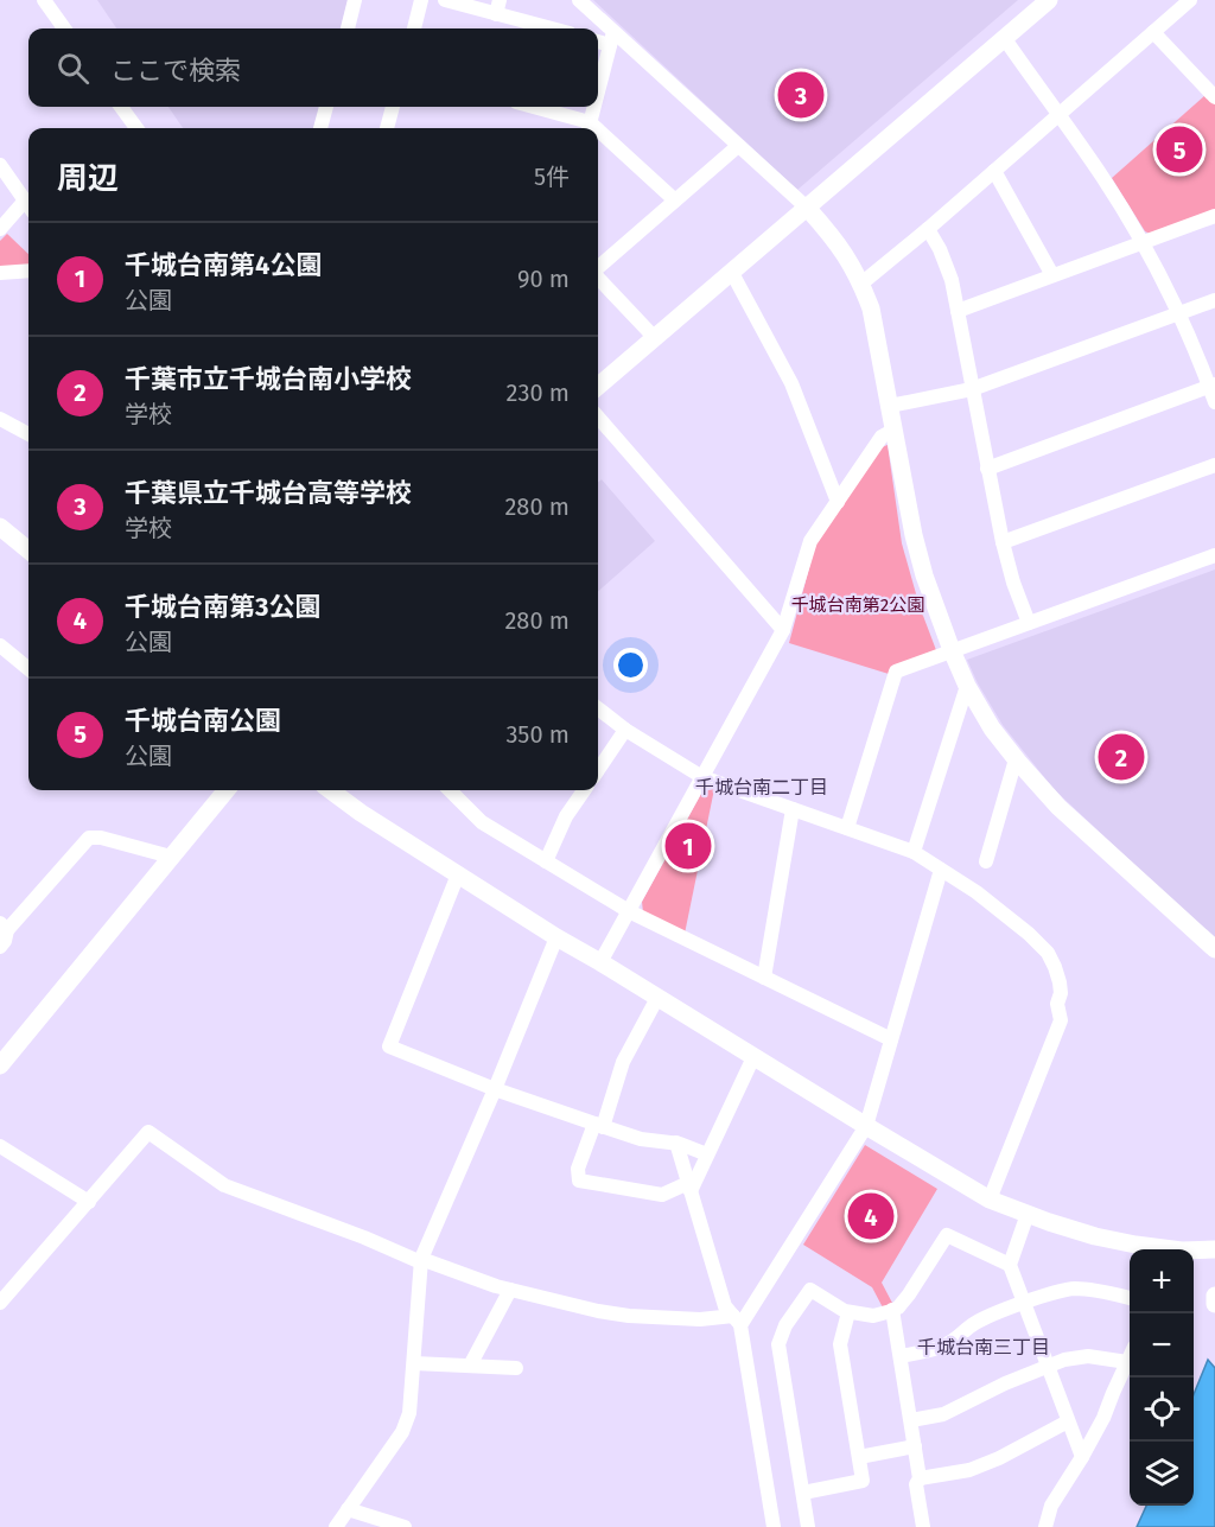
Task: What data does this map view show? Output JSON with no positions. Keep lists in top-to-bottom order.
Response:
{
  "districts": ["千城台南二丁目", "千城台南三丁目"],
  "parks": ["千城台南第2公園"],
  "page": {
    "search": "ここで検索",
    "pins": [
      "3",
      "5",
      "2",
      "1",
      "4"
    ],
    "heading": ["周辺", "5件"],
    "list": [
      {
        "mark": "1",
        "name": "千城台南第4公園",
        "note": "公園",
        "value": "90 m"
      },
      {
        "mark": "2",
        "name": "千葉市立千城台南小学校",
        "note": "学校",
        "value": "230 m"
      },
      {
        "mark": "3",
        "name": "千葉県立千城台高等学校",
        "note": "学校",
        "value": "280 m"
      },
      {
        "mark": "4",
        "name": "千城台南第3公園",
        "note": "公園",
        "value": "280 m"
      },
      {
        "mark": "5",
        "name": "千城台南公園",
        "note": "公園",
        "value": "350 m"
      }
    ],
    "map_buttons": ["+", "−"]
  }
}
